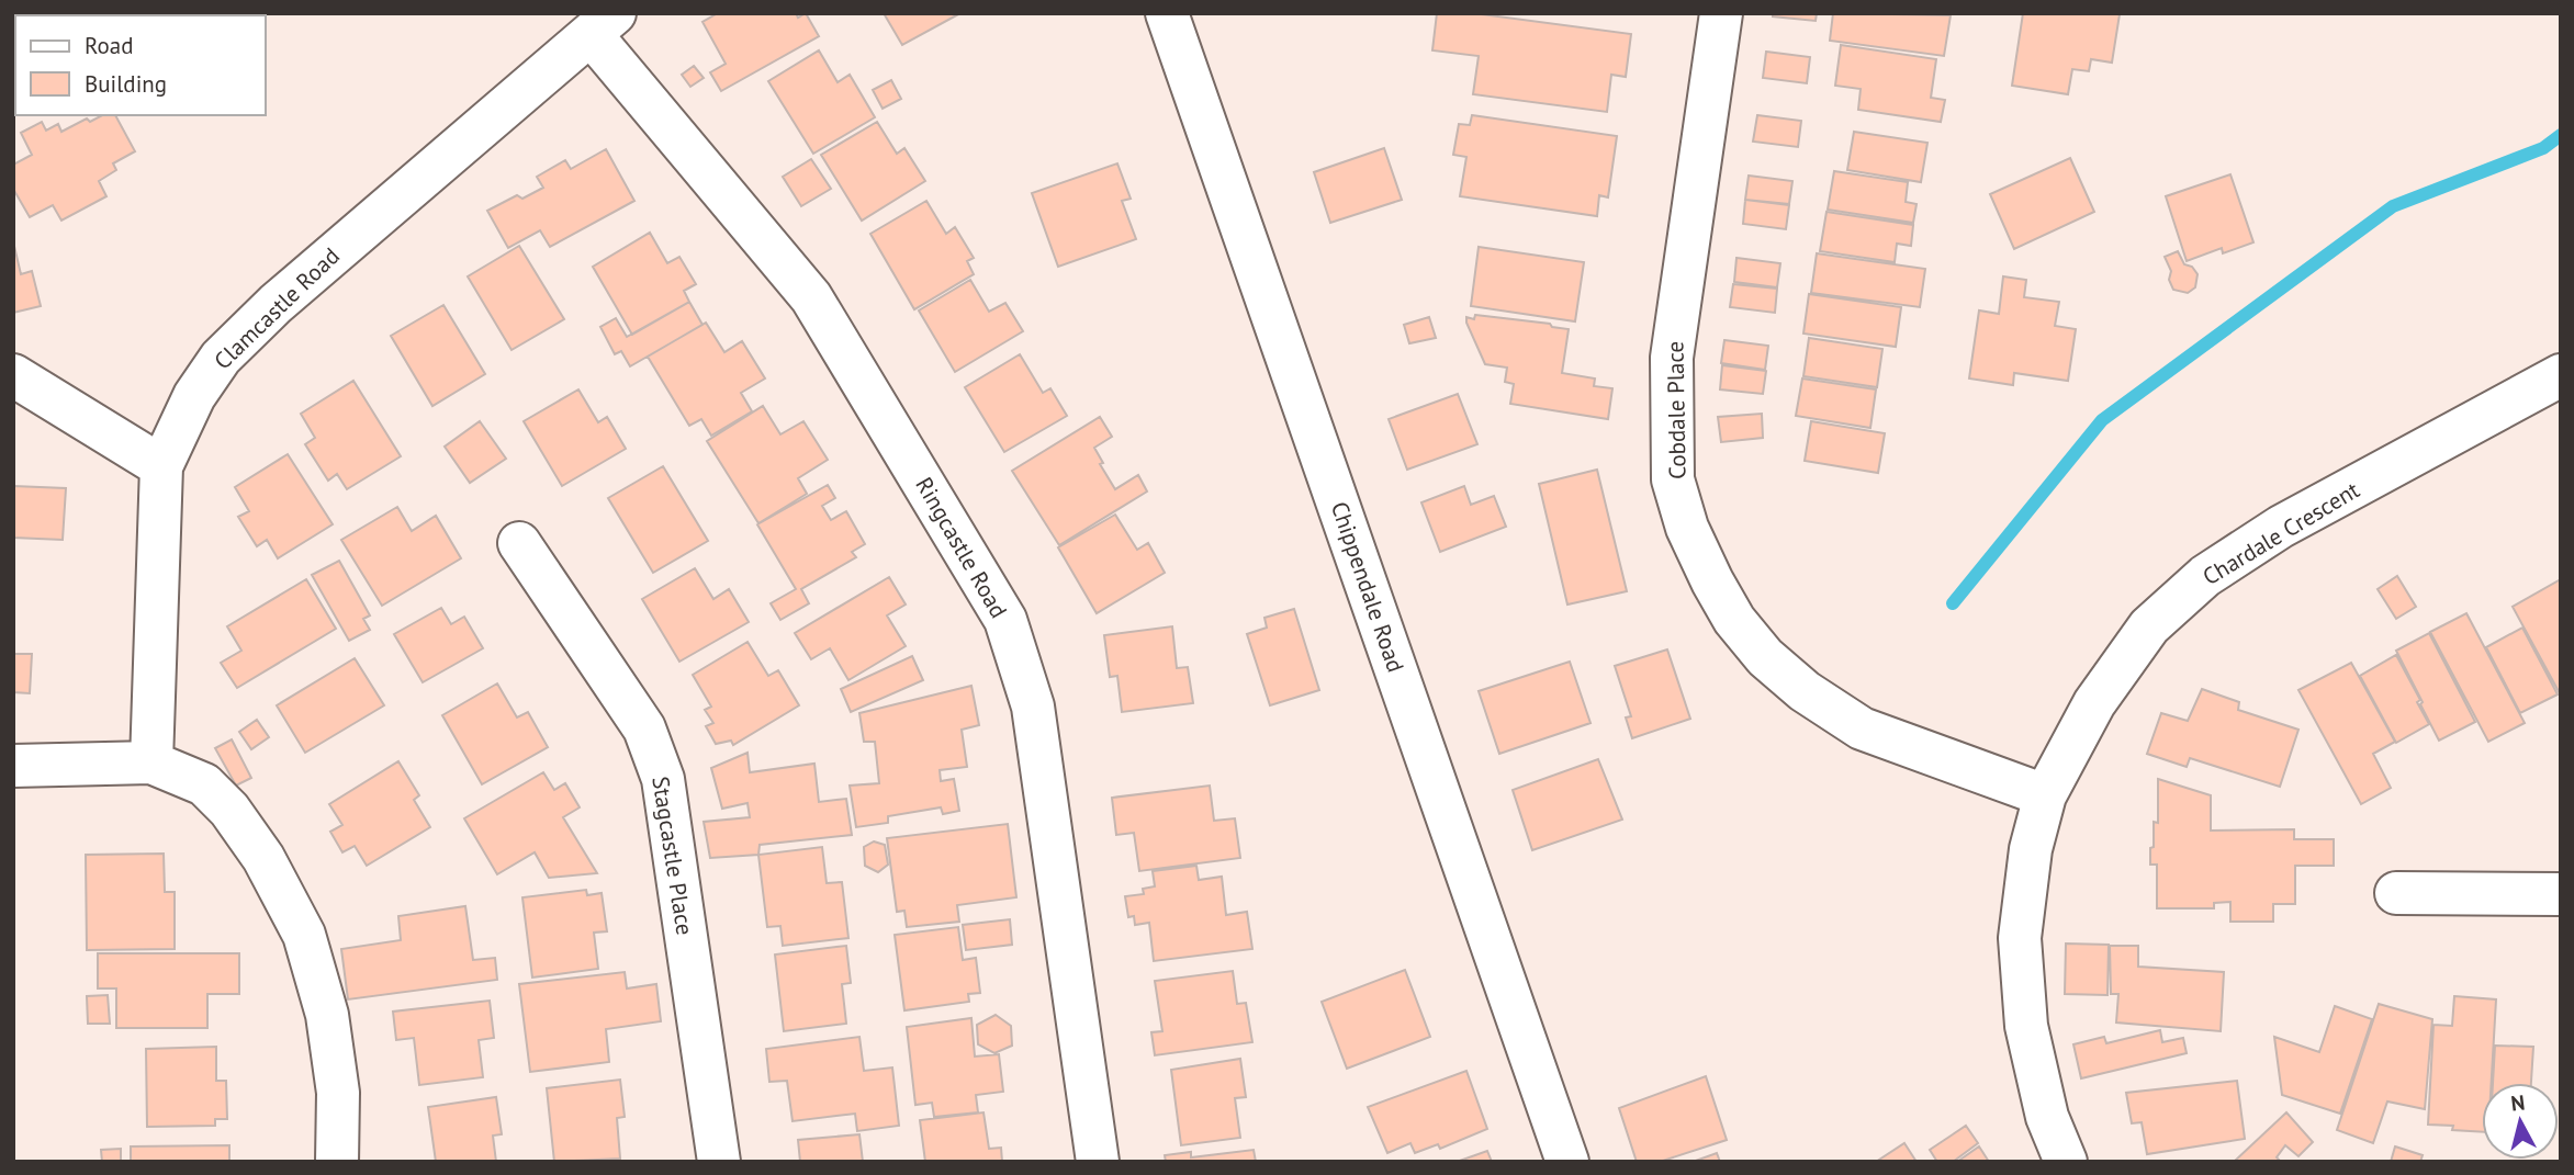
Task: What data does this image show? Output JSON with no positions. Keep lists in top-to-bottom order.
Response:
{
  "streets": {
    "street": [
      "Clamcastle Road",
      "Cobdale Place",
      "Chardale Crescent",
      "Ringcastle Road",
      "Chippendale Road",
      "Stagcastle Place"
    ]
  },
  "crossings": [
    ["Clamcastle Road", "Ringcastle Road"],
    ["Cobdale Place", "Chardale Crescent"]
  ],
  "legend": ["Road", "Building"],
  "north": "top"
}
